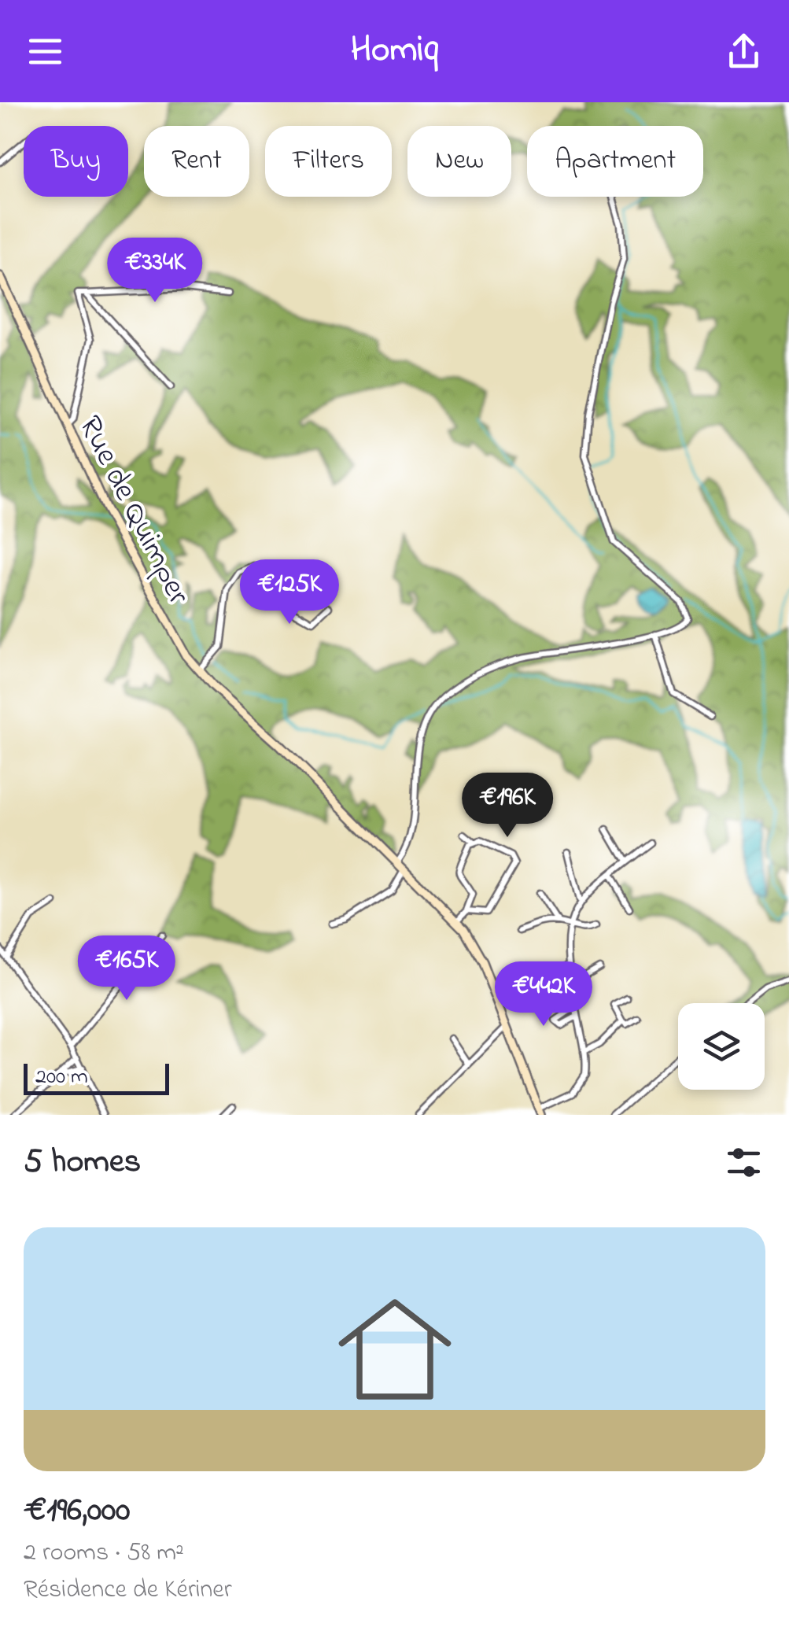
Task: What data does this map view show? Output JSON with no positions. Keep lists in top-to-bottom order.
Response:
{
  "streets": {
    "main road": ["Rue de Quimper"]
  },
  "scale_bar": "200 m",
  "page": {
    "header": "Homiq",
    "chip": [
      "Buy",
      "Rent",
      "Filters",
      "New",
      "Apartment"
    ],
    "price": [
      "€334K",
      "€125K",
      "€196K",
      "€165K",
      "€442K"
    ],
    "scale": "200 m",
    "heading": "5 homes",
    "list": [
      {
        "name": "€196,000",
        "note": "2 rooms · 58 m² · Résidence de Kériner"
      }
    ]
  }
}
